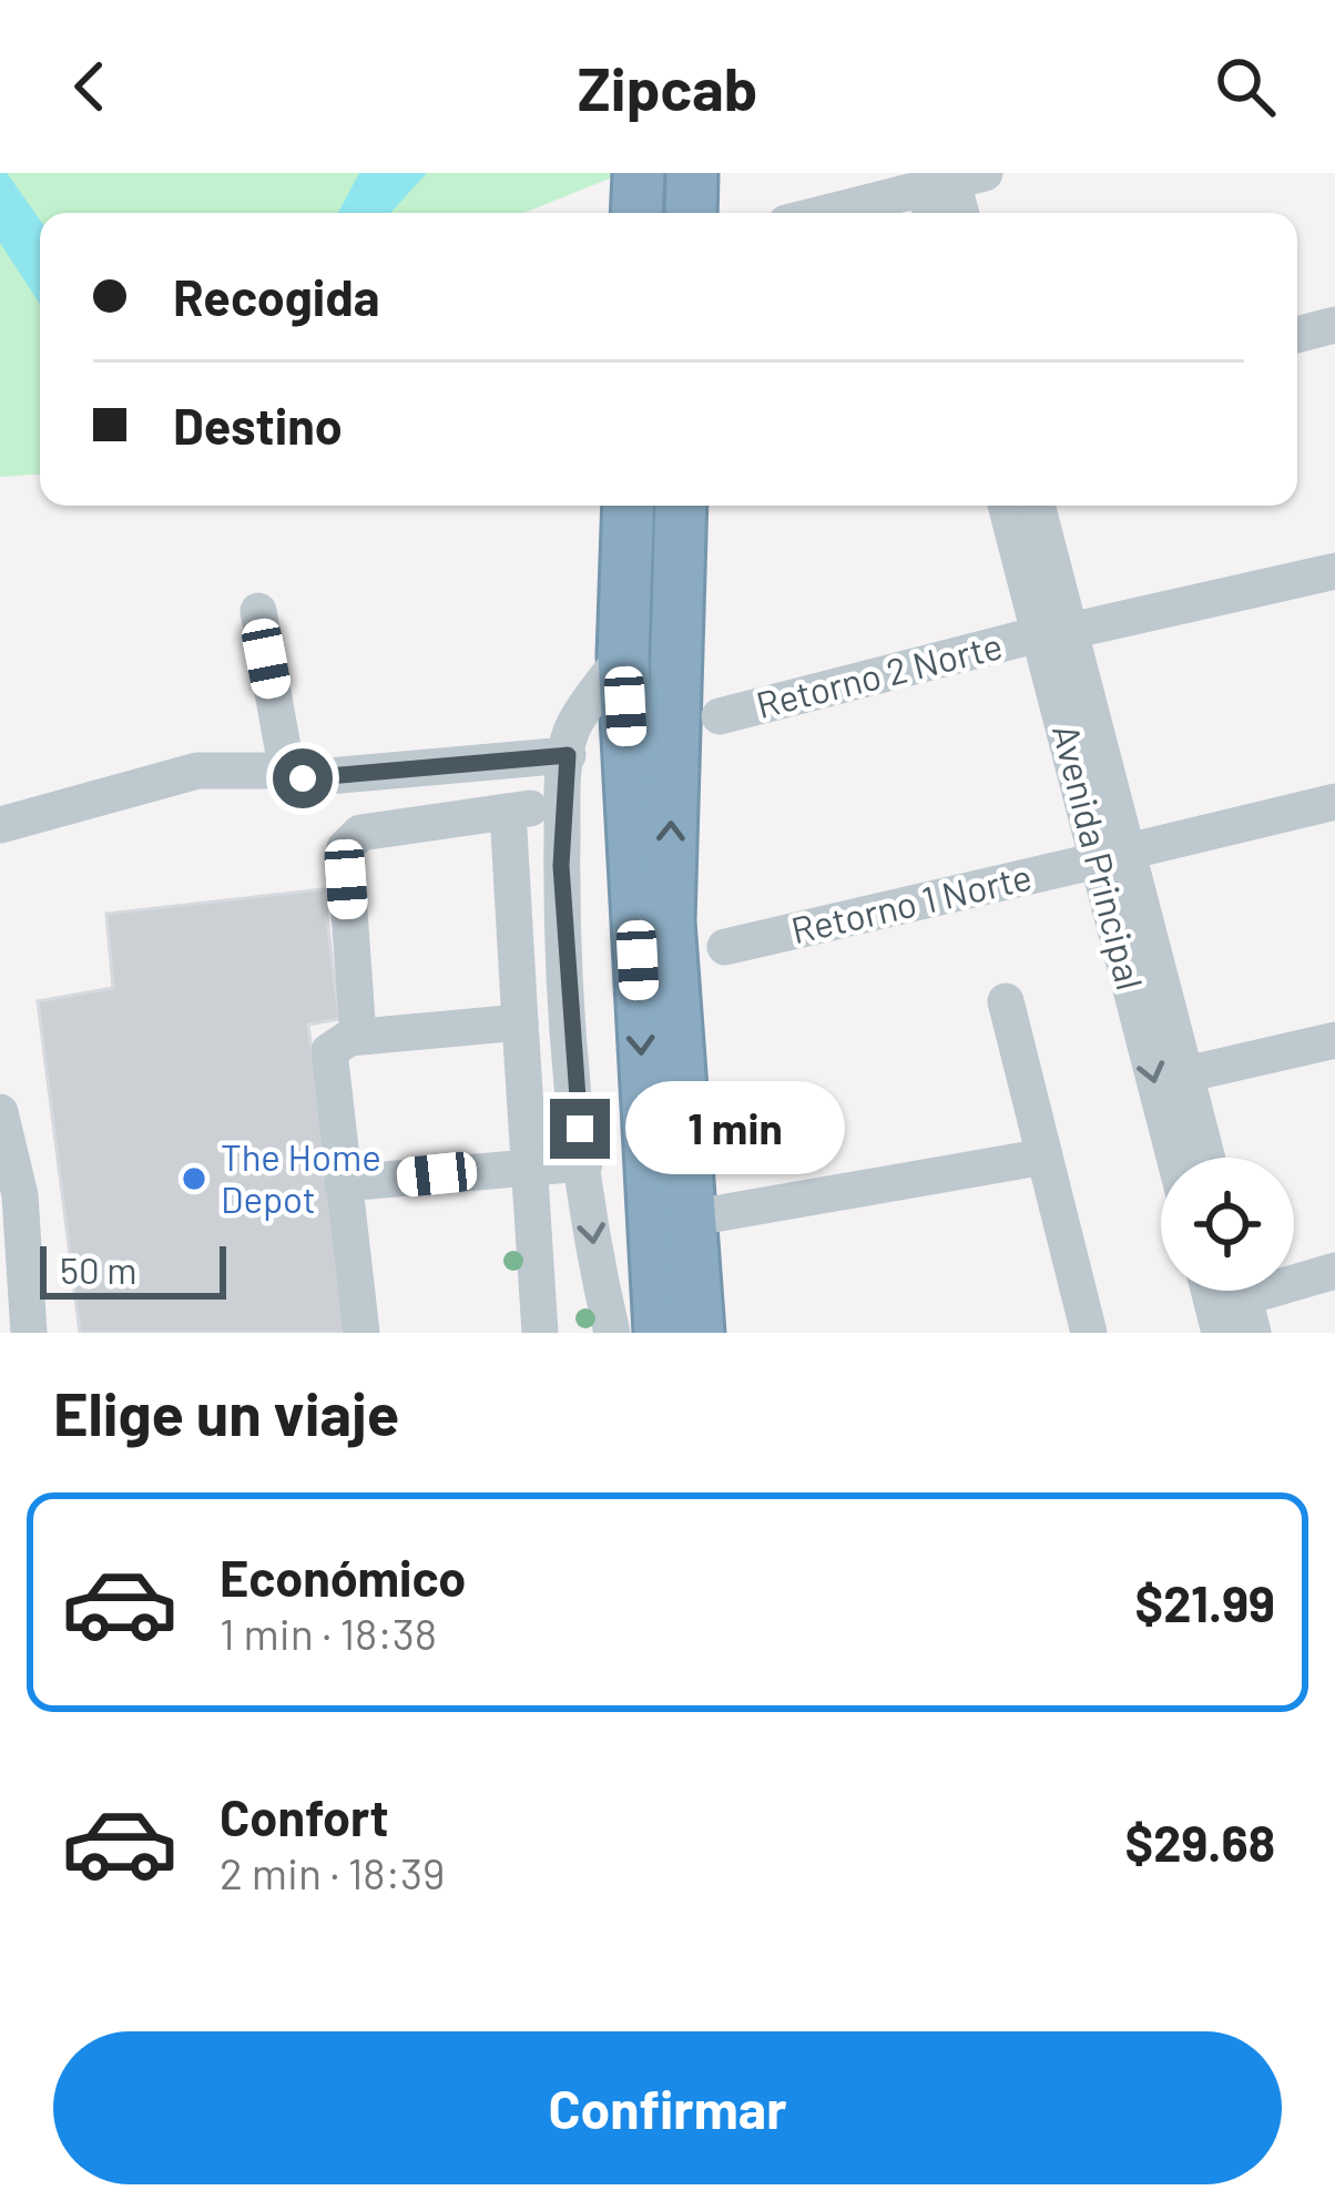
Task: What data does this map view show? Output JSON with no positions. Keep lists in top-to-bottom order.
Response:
{
  "streets": {
    "street": ["Retorno 2 Norte", "Avenida Principal", "Retorno 1 Norte"]
  },
  "crossings": [
    ["Retorno 2 Norte", "Avenida Principal"],
    ["Avenida Principal", "Retorno 1 Norte"]
  ],
  "places": ["The Home Depot"],
  "scale_bar": "50 m",
  "page": {
    "header": "Zipcab",
    "banner": ["Recogida", "Destino"],
    "bubble": "1 min",
    "scale": "50 m",
    "heading": "Elige un viaje",
    "list": [
      {
        "name": "Económico",
        "note": "1 min · 18:38",
        "value": "$21.99"
      },
      {
        "name": "Confort",
        "note": "2 min · 18:39",
        "value": "$29.68"
      }
    ],
    "buttons": "Confirmar"
  }
}
